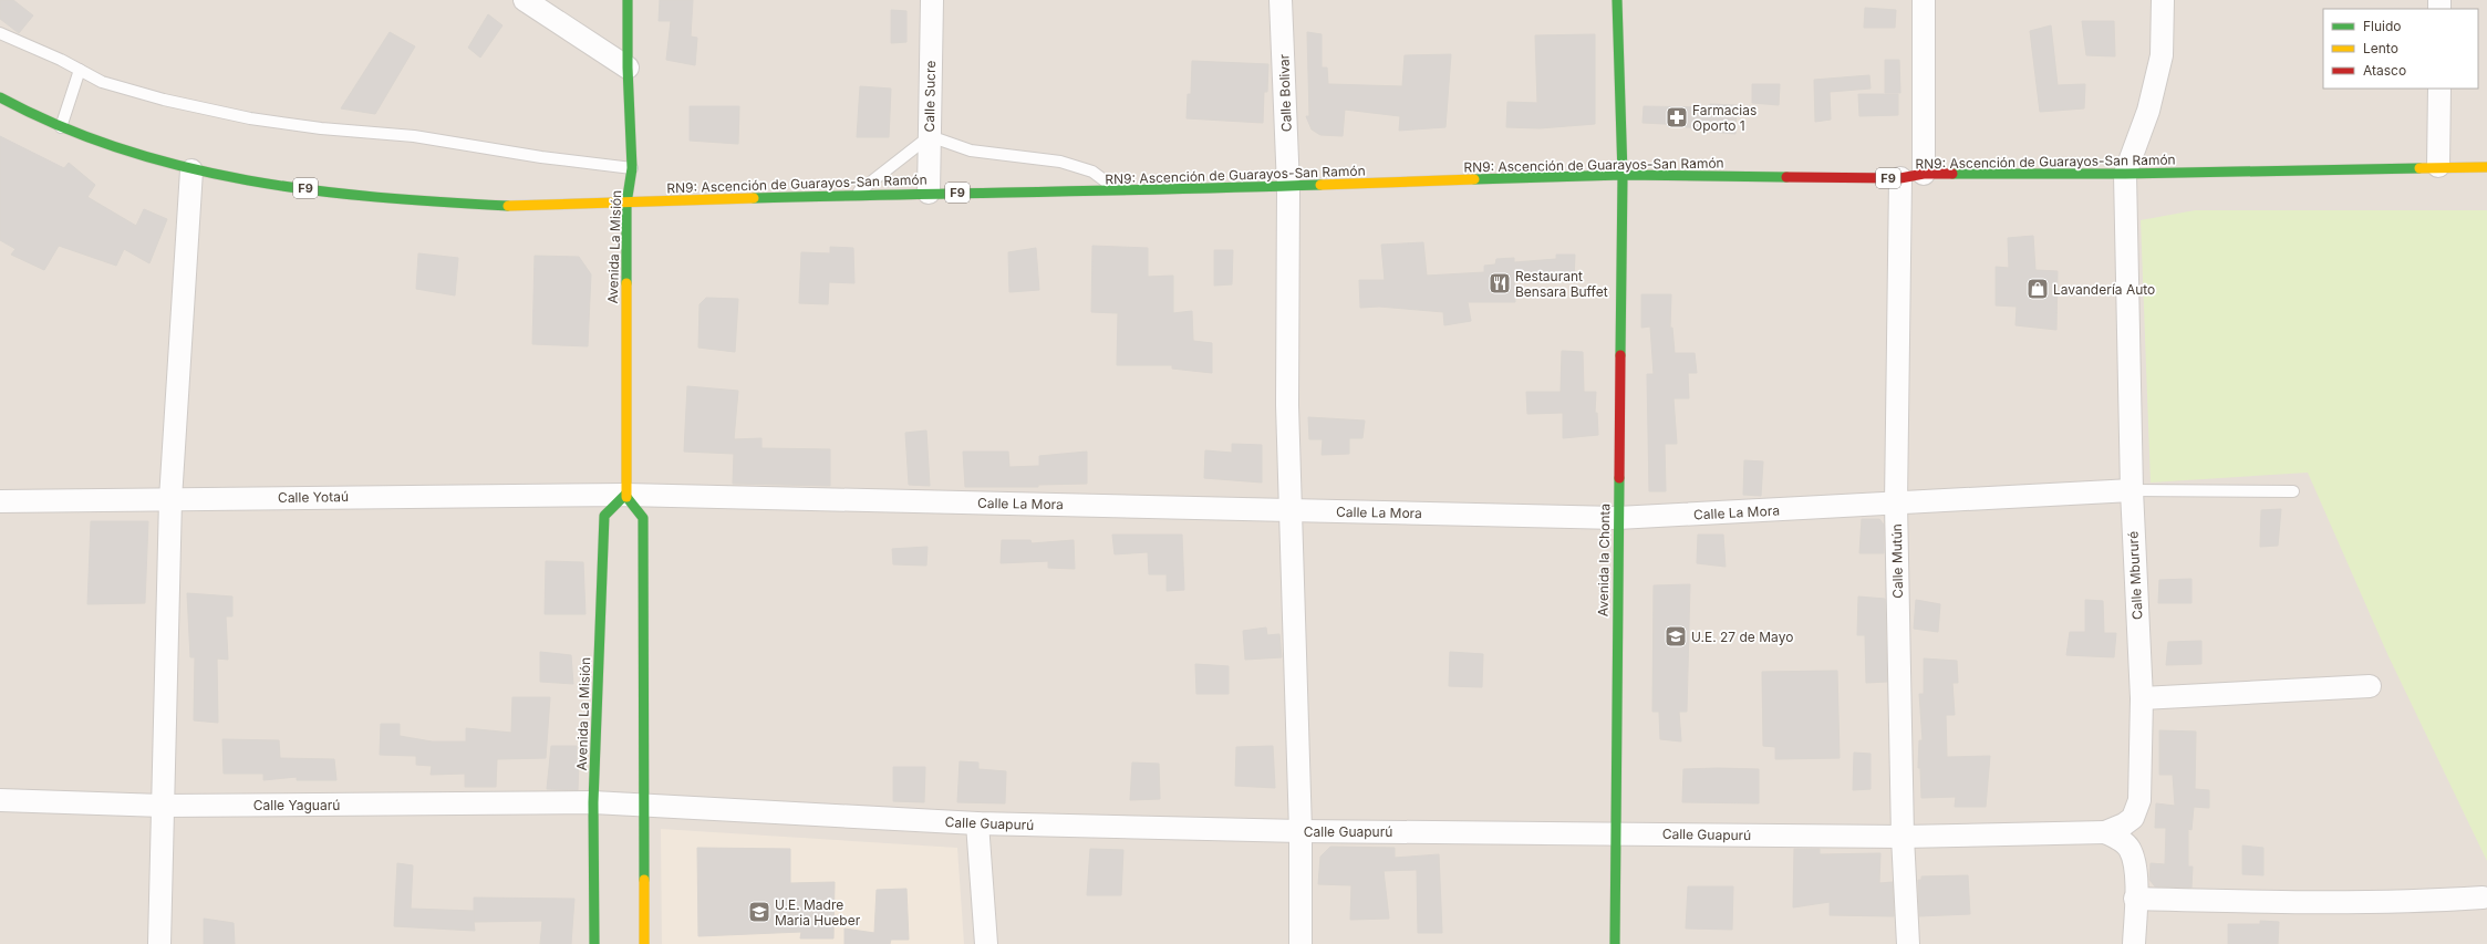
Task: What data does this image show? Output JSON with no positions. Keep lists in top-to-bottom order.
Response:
{
  "streets": {
    "main road": [
      "RN9: Ascención de Guarayos-San Ramón",
      "F9",
      "Avenida La Misión",
      "Avenida la Chonta"
    ],
    "street": [
      "Calle Bolivar",
      "Calle Sucre",
      "Calle Yotaú",
      "Calle La Mora",
      "Calle Mutún",
      "Calle Mbururé",
      "Calle Yaguarú",
      "Calle Guapurú"
    ]
  },
  "crossings": [
    ["Calle Bolivar", "RN9: Ascención de Guarayos-San Ramón"],
    ["Calle Bolivar", "Calle La Mora"],
    ["Calle Bolivar", "Calle Guapurú"],
    ["Calle Sucre", "RN9: Ascención de Guarayos-San Ramón"],
    ["RN9: Ascención de Guarayos-San Ramón", "Avenida La Misión"],
    ["RN9: Ascención de Guarayos-San Ramón", "Avenida la Chonta"],
    ["RN9: Ascención de Guarayos-San Ramón", "Calle Mutún"],
    ["RN9: Ascención de Guarayos-San Ramón", "Calle Mbururé"],
    ["Avenida La Misión", "Calle Yotaú"],
    ["Avenida La Misión", "Calle La Mora"],
    ["Avenida La Misión", "Calle Yaguarú"],
    ["Avenida La Misión", "Calle Guapurú"],
    ["Calle Yotaú", "Calle La Mora"],
    ["Calle La Mora", "Avenida la Chonta"],
    ["Calle La Mora", "Calle Mutún"],
    ["Calle La Mora", "Calle Mbururé"],
    ["Avenida la Chonta", "Calle Guapurú"],
    ["Calle Mutún", "Calle Guapurú"],
    ["Calle Mbururé", "Calle Guapurú"],
    ["Calle Yaguarú", "Calle Guapurú"]
  ],
  "places": {
    "pharmacy": ["Farmacias Oporto 1"],
    "restaurant": ["Restaurant Bensara Buffet"],
    "shop": ["Lavandería Auto"],
    "school or university": ["U.E. 27 de Mayo", "U.E. Madre Maria Hueber"]
  },
  "legend": ["Fluido", "Lento", "Atasco"]
}
